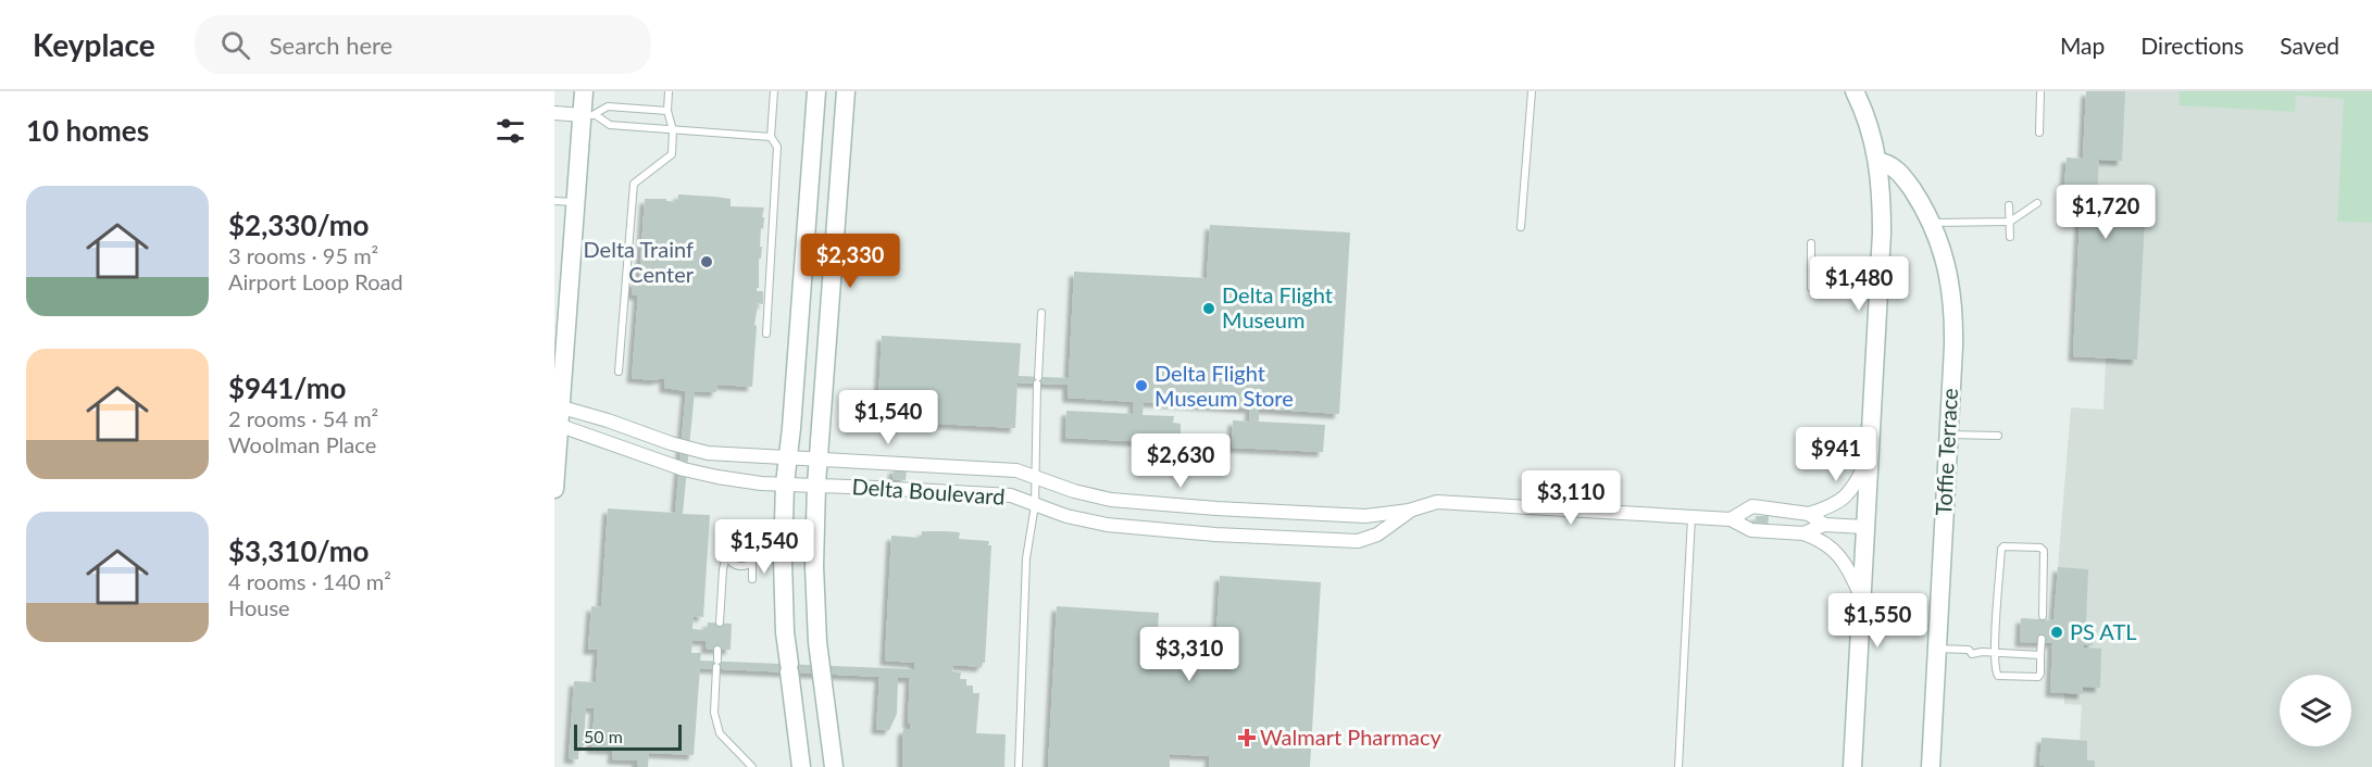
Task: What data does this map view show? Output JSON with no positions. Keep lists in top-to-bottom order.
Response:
{
  "streets": {
    "main road": ["Toffie Terrace"],
    "street": ["Delta Boulevard"]
  },
  "places": {
    "other": [
      "Delta Trainf Center",
      "Delta Flight Museum",
      "Delta Flight Museum Store",
      "PS ATL"
    ],
    "health": ["Walmart Pharmacy"]
  },
  "scale_bar": "50 m",
  "page": {
    "header": "Keyplace",
    "search": "Search here",
    "nav": ["Map", "Directions", "Saved"],
    "heading": "10 homes",
    "list": [
      {
        "name": "$2,330/mo",
        "note": "3 rooms · 95 m² · Airport Loop Road"
      },
      {
        "name": "$941/mo",
        "note": "2 rooms · 54 m² · Woolman Place"
      },
      {
        "name": "$3,310/mo",
        "note": "4 rooms · 140 m² · House"
      }
    ],
    "price": [
      "$1,720",
      "$2,330",
      "$1,480",
      "$1,540",
      "$941",
      "$2,630",
      "$3,110",
      "$1,540",
      "$1,550",
      "$3,310"
    ],
    "scale": "50 m"
  }
}
